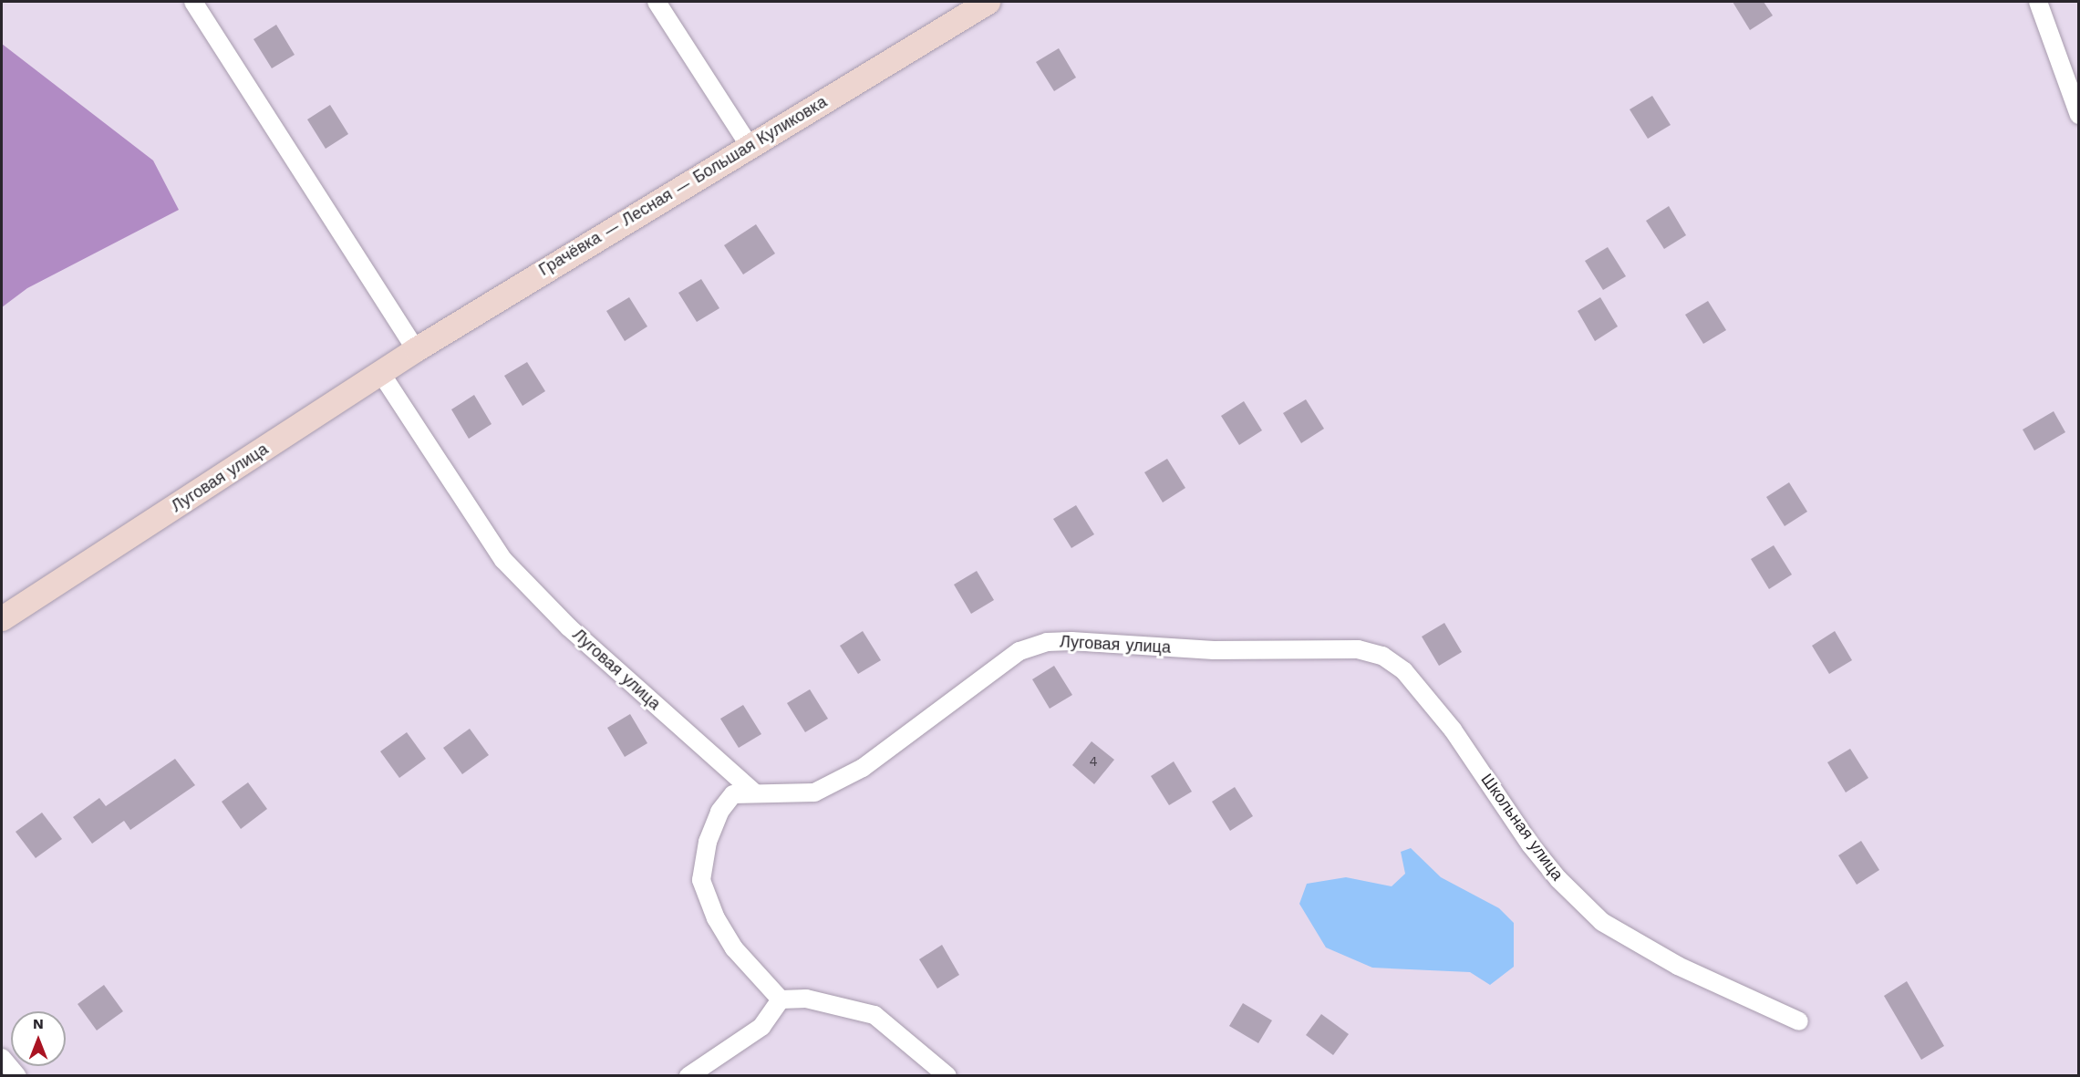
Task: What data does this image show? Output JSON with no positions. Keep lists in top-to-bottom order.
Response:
{
  "streets": {
    "street": ["Грачёвка — Лесная — Большая Куликовка", "Луговая улица", "Школьная улица"]
  },
  "crossings": [
    ["Грачёвка — Лесная — Большая Куликовка", "Луговая улица"],
    ["Луговая улица", "Школьная улица"]
  ],
  "house_numbers": ["4"],
  "north": "top"
}
